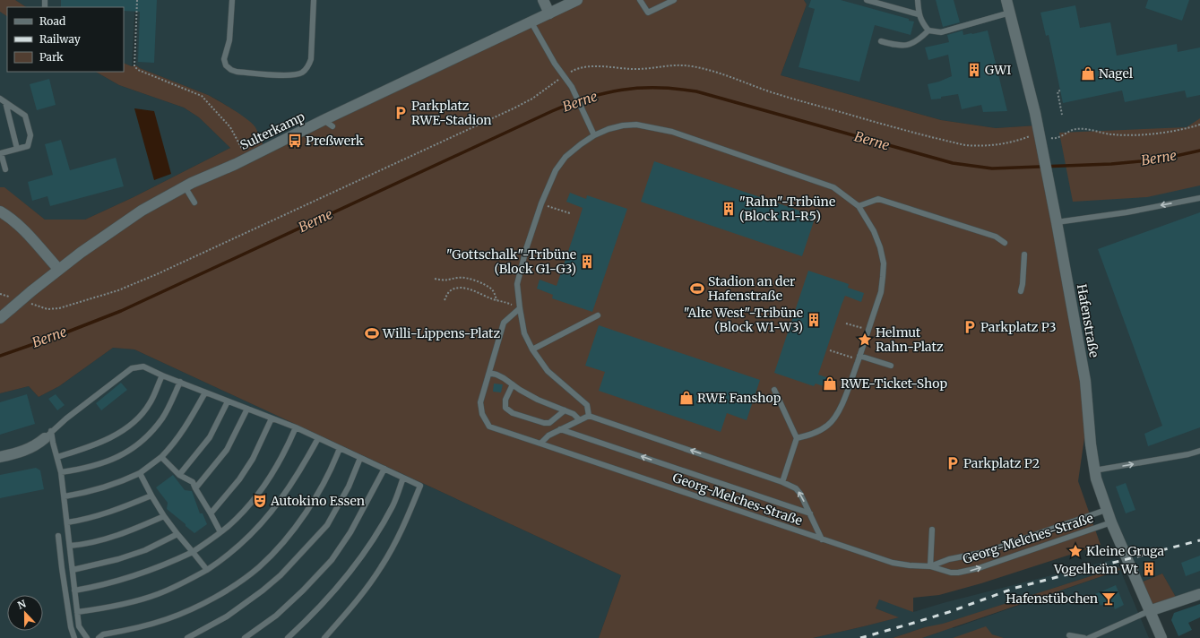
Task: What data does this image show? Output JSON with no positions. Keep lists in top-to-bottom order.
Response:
{
  "streets": {
    "street": ["Sulterkamp", "Hafenstraße"],
    "lane": ["Georg-Melches-Straße"]
  },
  "crossings": [
    ["Hafenstraße", "Georg-Melches-Straße"]
  ],
  "water": ["Berne"],
  "places": {
    "building": [
      "GWI",
      "\"Rahn\"-Tribüne (Block R1-R5)",
      "\"Gottschalk\"-Tribüne (Block G1-G3)",
      "\"Alte West\"-Tribüne (Block W1-W3)",
      "Vogelheim Wt"
    ],
    "shop": ["Nagel", "RWE-Ticket-Shop", "RWE Fanshop"],
    "parking": ["Parkplatz RWE-Stadion", "Parkplatz P3", "Parkplatz P2"],
    "bus stop": ["Preßwerk"],
    "sports": ["Stadion an der Hafenstraße", "Willi-Lippens-Platz"],
    "place": ["Helmut Rahn-Platz", "Kleine Gruga"],
    "theatre": ["Autokino Essen"],
    "bar": ["Hafenstübchen"]
  },
  "legend": ["Road", "Railway", "Park"],
  "north": "top"
}
